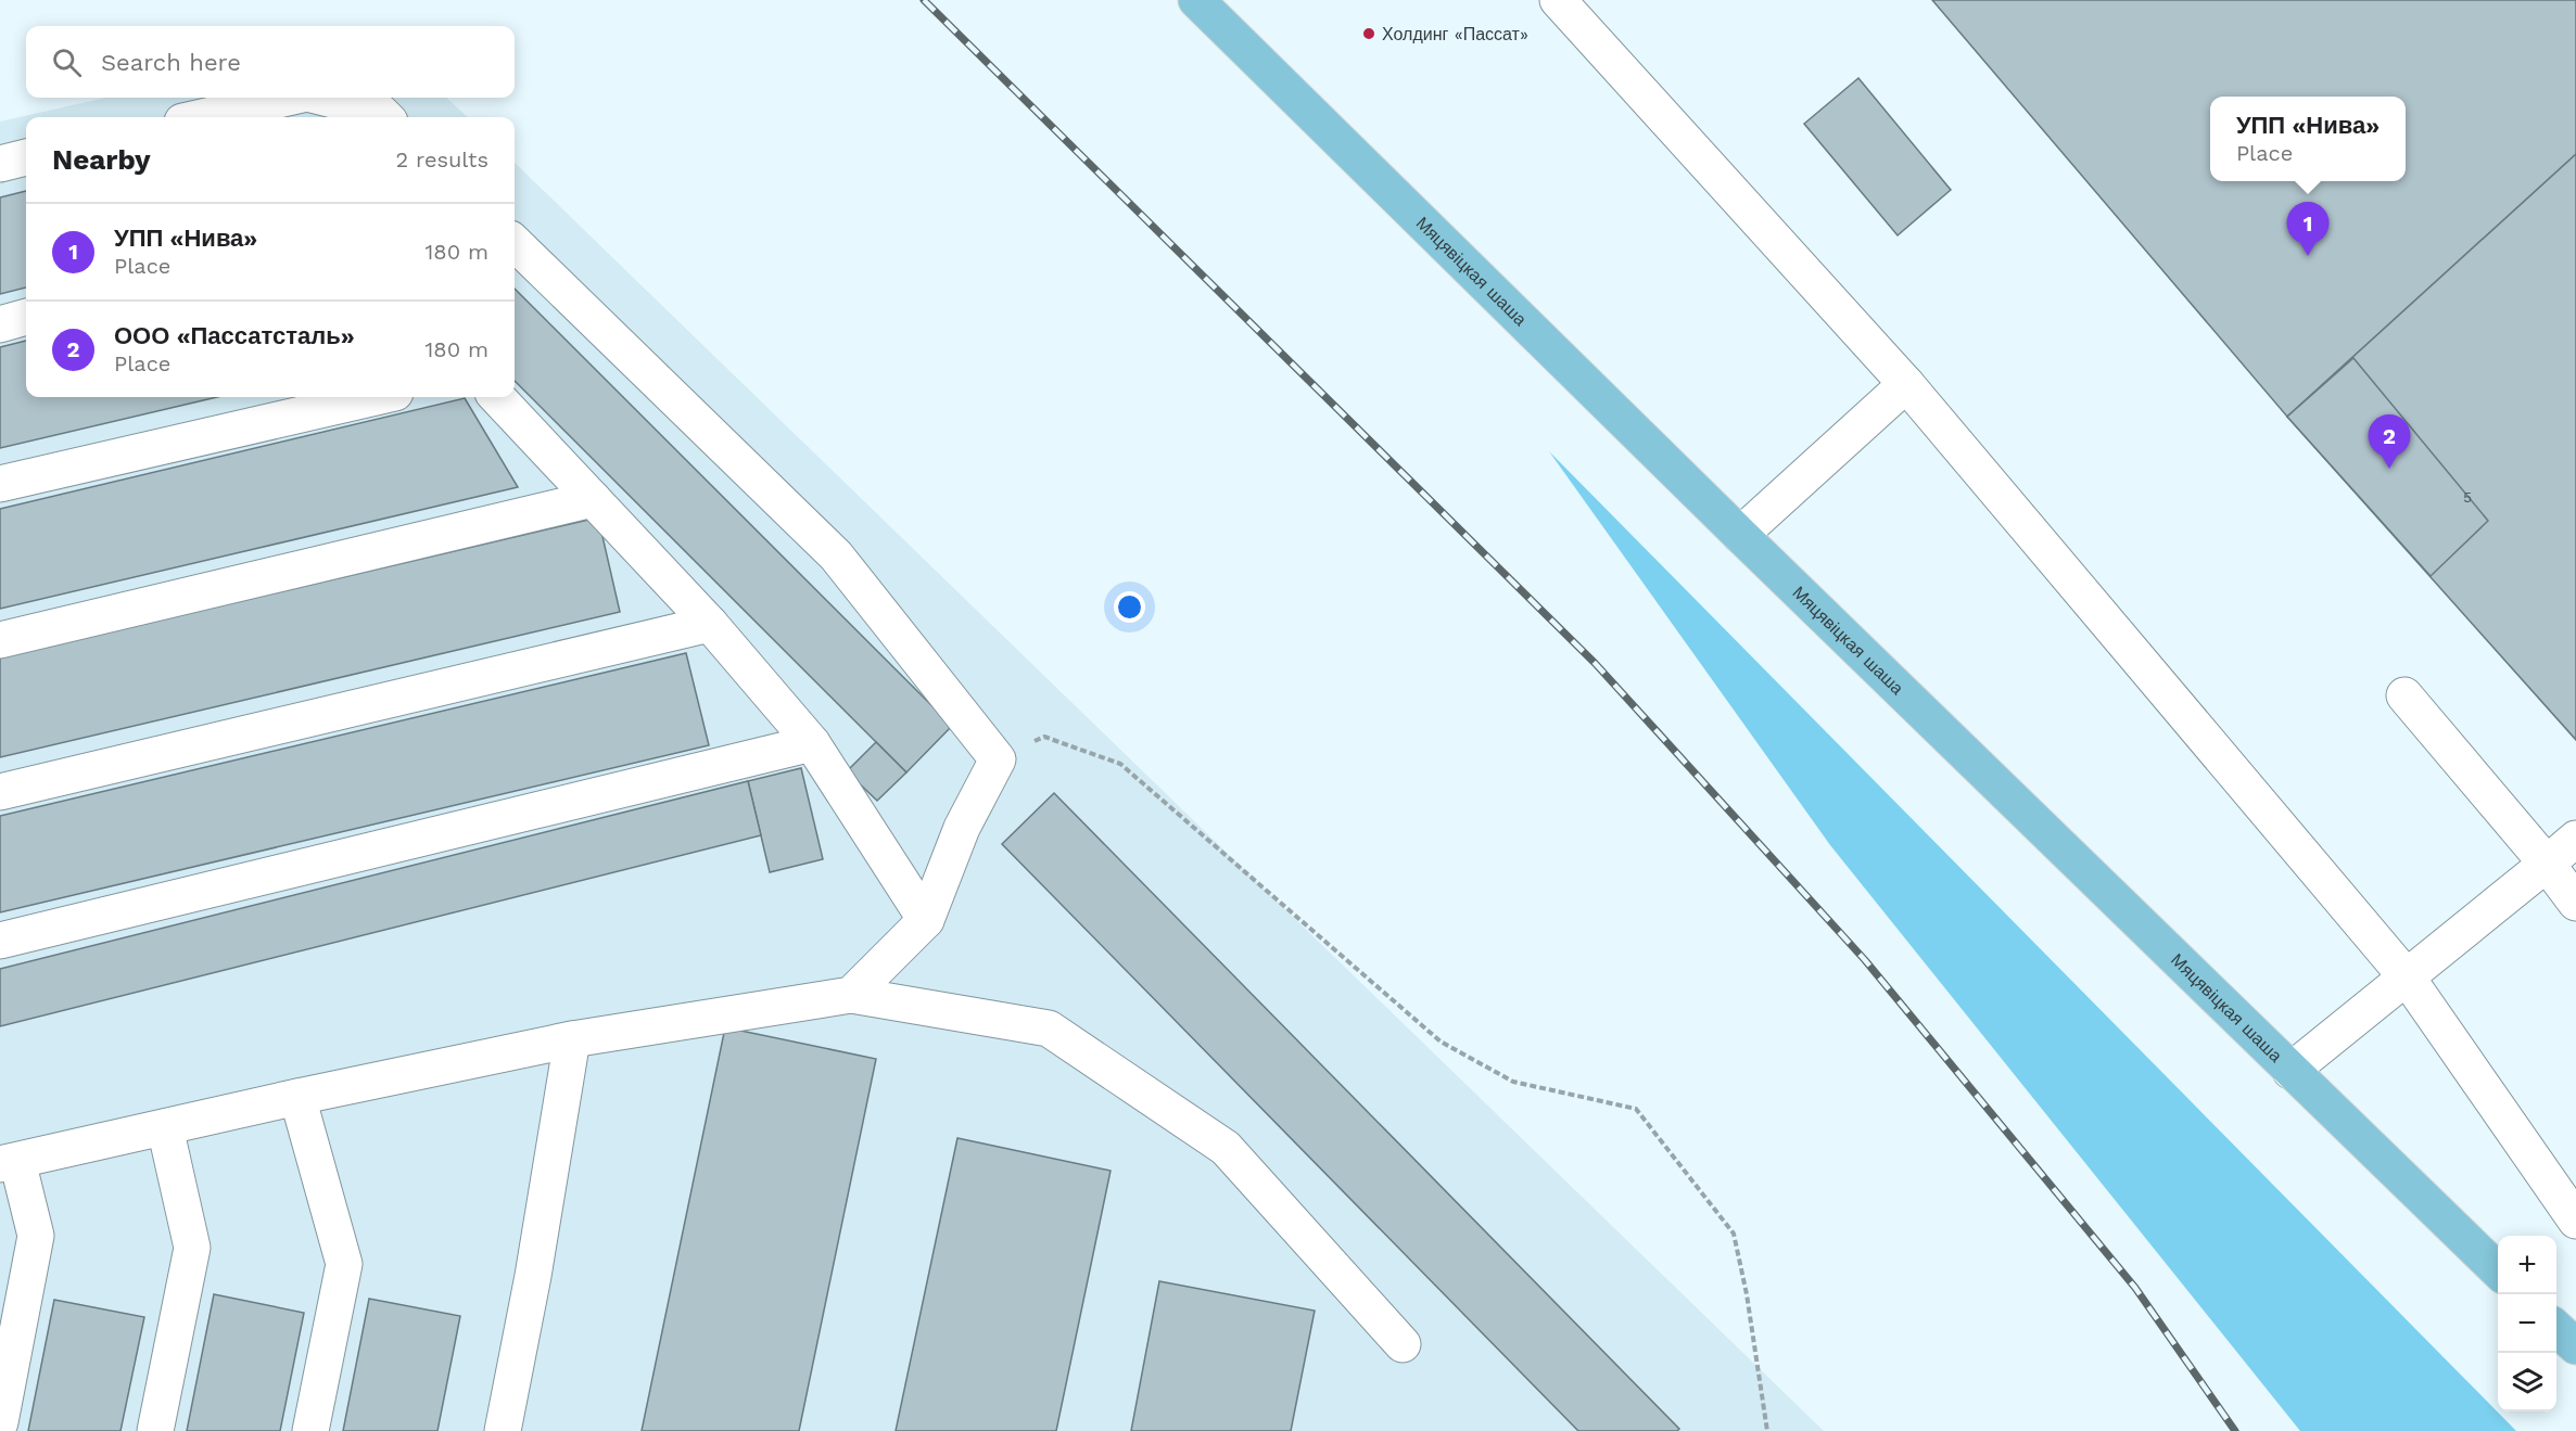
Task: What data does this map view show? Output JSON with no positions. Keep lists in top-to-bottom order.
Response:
{
  "streets": {
    "main road": ["Мяцявіцкая шаша"]
  },
  "places": ["Холдинг «Пассат»"],
  "house_numbers": ["5"],
  "page": {
    "search": "Search here",
    "popup": ["УПП «Нива»", "Place"],
    "heading": ["Nearby", "2 results"],
    "pins": ["1", "2"],
    "list": [
      {
        "mark": "1",
        "name": "УПП «Нива»",
        "note": "Place",
        "value": "180 m"
      },
      {
        "mark": "2",
        "name": "ООО «Пассатсталь»",
        "note": "Place",
        "value": "180 m"
      }
    ],
    "map_buttons": ["+", "−"]
  }
}
